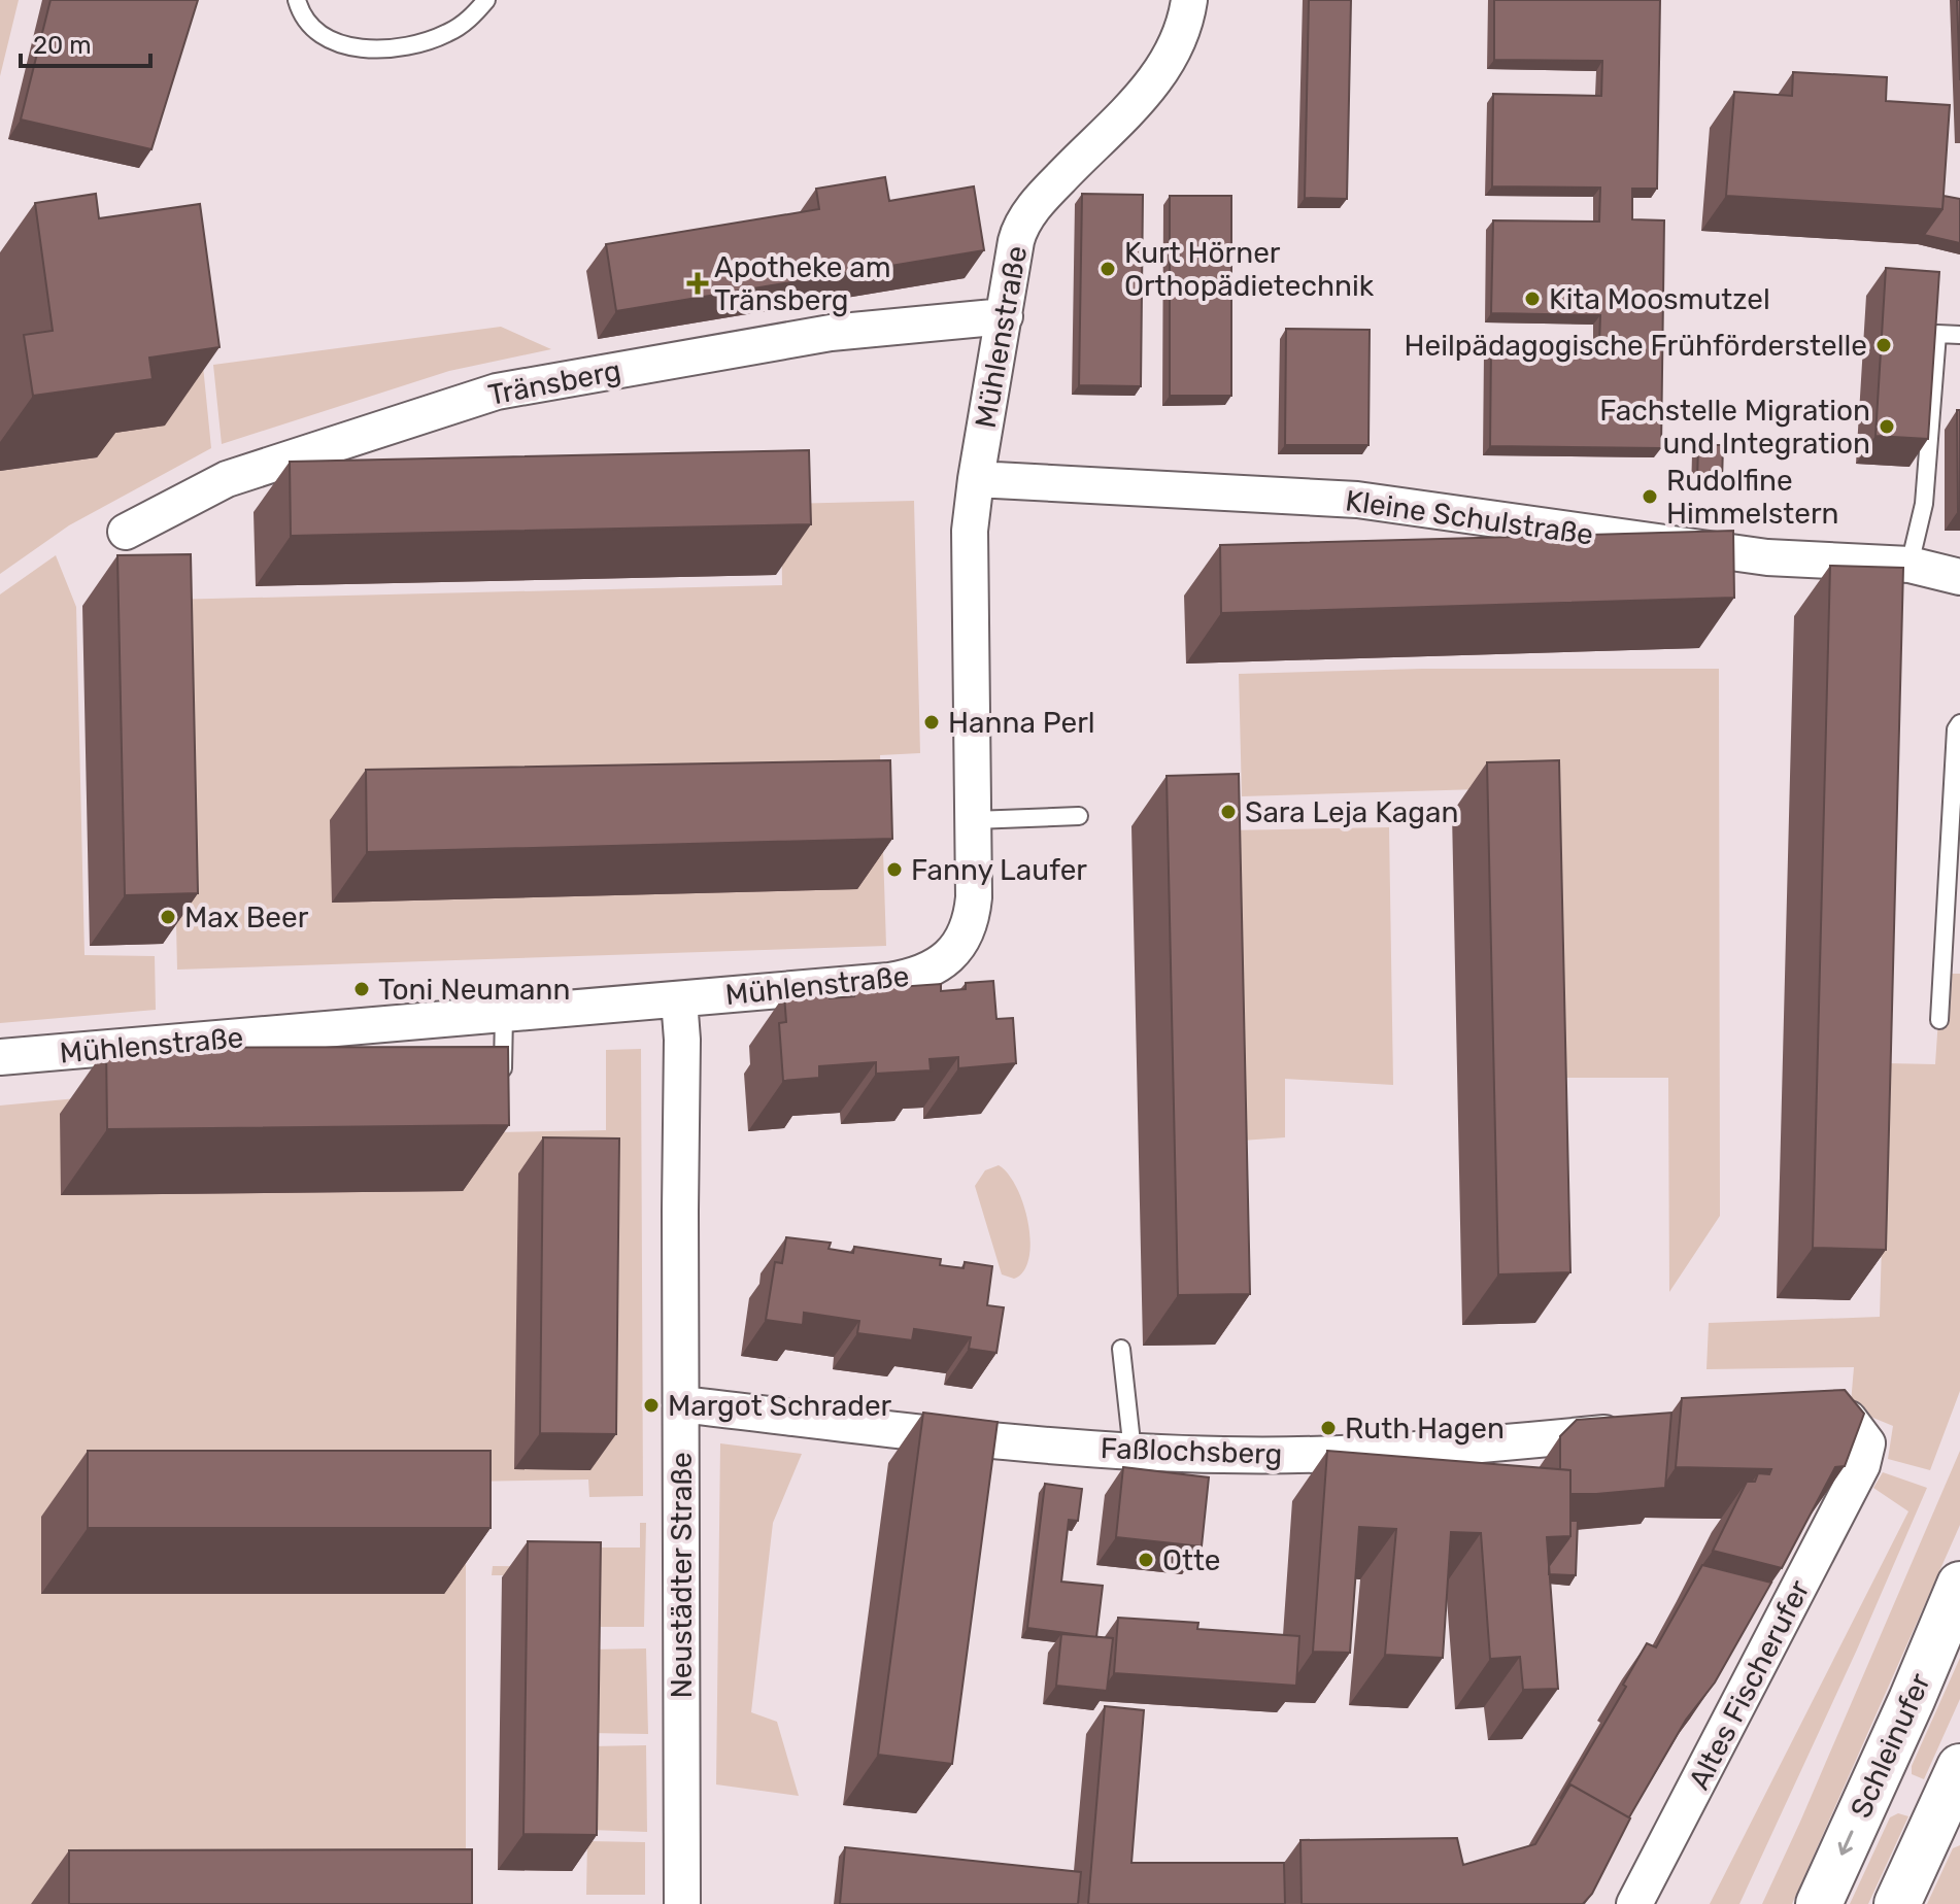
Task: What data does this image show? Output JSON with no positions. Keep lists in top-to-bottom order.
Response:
{
  "streets": {
    "main road": ["Schleinufer"],
    "street": [
      "Mühlenstraße",
      "Tränsberg",
      "Kleine Schulstraße",
      "Faßlochsberg",
      "Neustädter Straße",
      "Altes Fischerufer"
    ]
  },
  "crossings": [
    ["Mühlenstraße", "Tränsberg"],
    ["Mühlenstraße", "Kleine Schulstraße"],
    ["Mühlenstraße", "Neustädter Straße"],
    ["Faßlochsberg", "Neustädter Straße"]
  ],
  "places": {
    "other": [
      "Kurt Hörner Orthopädietechnik",
      "Kita Moosmutzel",
      "Heilpädagogische Frühförderstelle",
      "Fachstelle Migration und Integration",
      "Rudolfine Himmelstern",
      "Hanna Perl",
      "Sara Leja Kagan",
      "Fanny Laufer",
      "Max Beer",
      "Toni Neumann",
      "Margot Schrader",
      "Ruth Hagen",
      "Otte"
    ],
    "health": ["Apotheke am Tränsberg"]
  },
  "scale_bar": "20 m"
}
